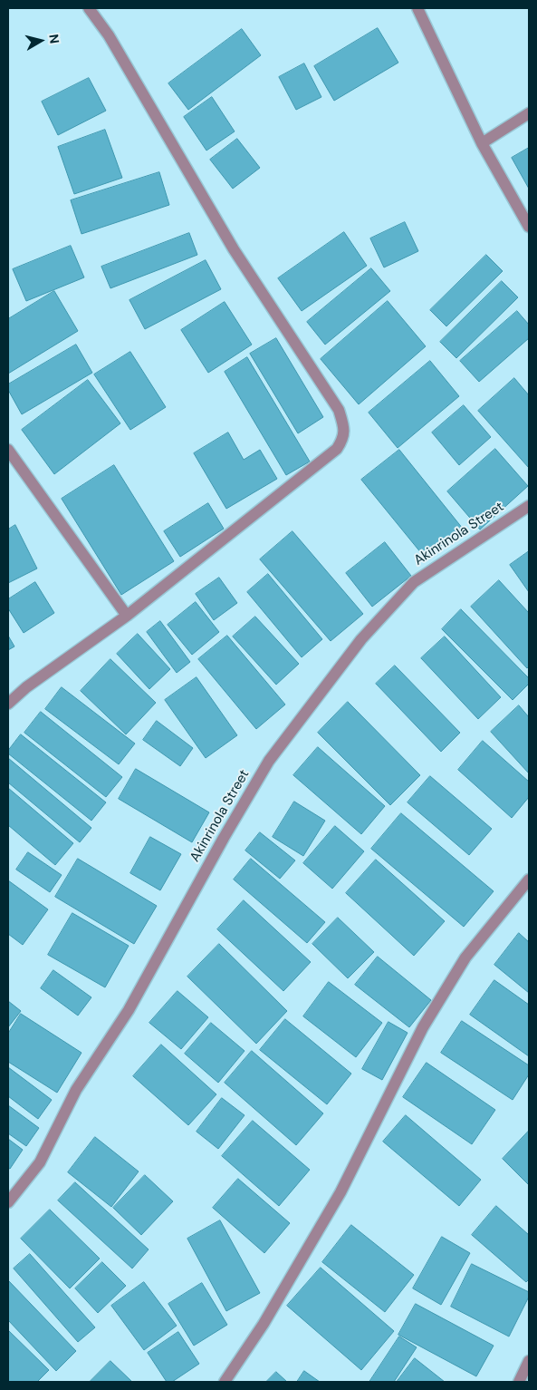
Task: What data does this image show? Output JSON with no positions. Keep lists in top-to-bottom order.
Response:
{
  "streets": {
    "street": ["Akinrinola Street"]
  },
  "north": "right"
}
